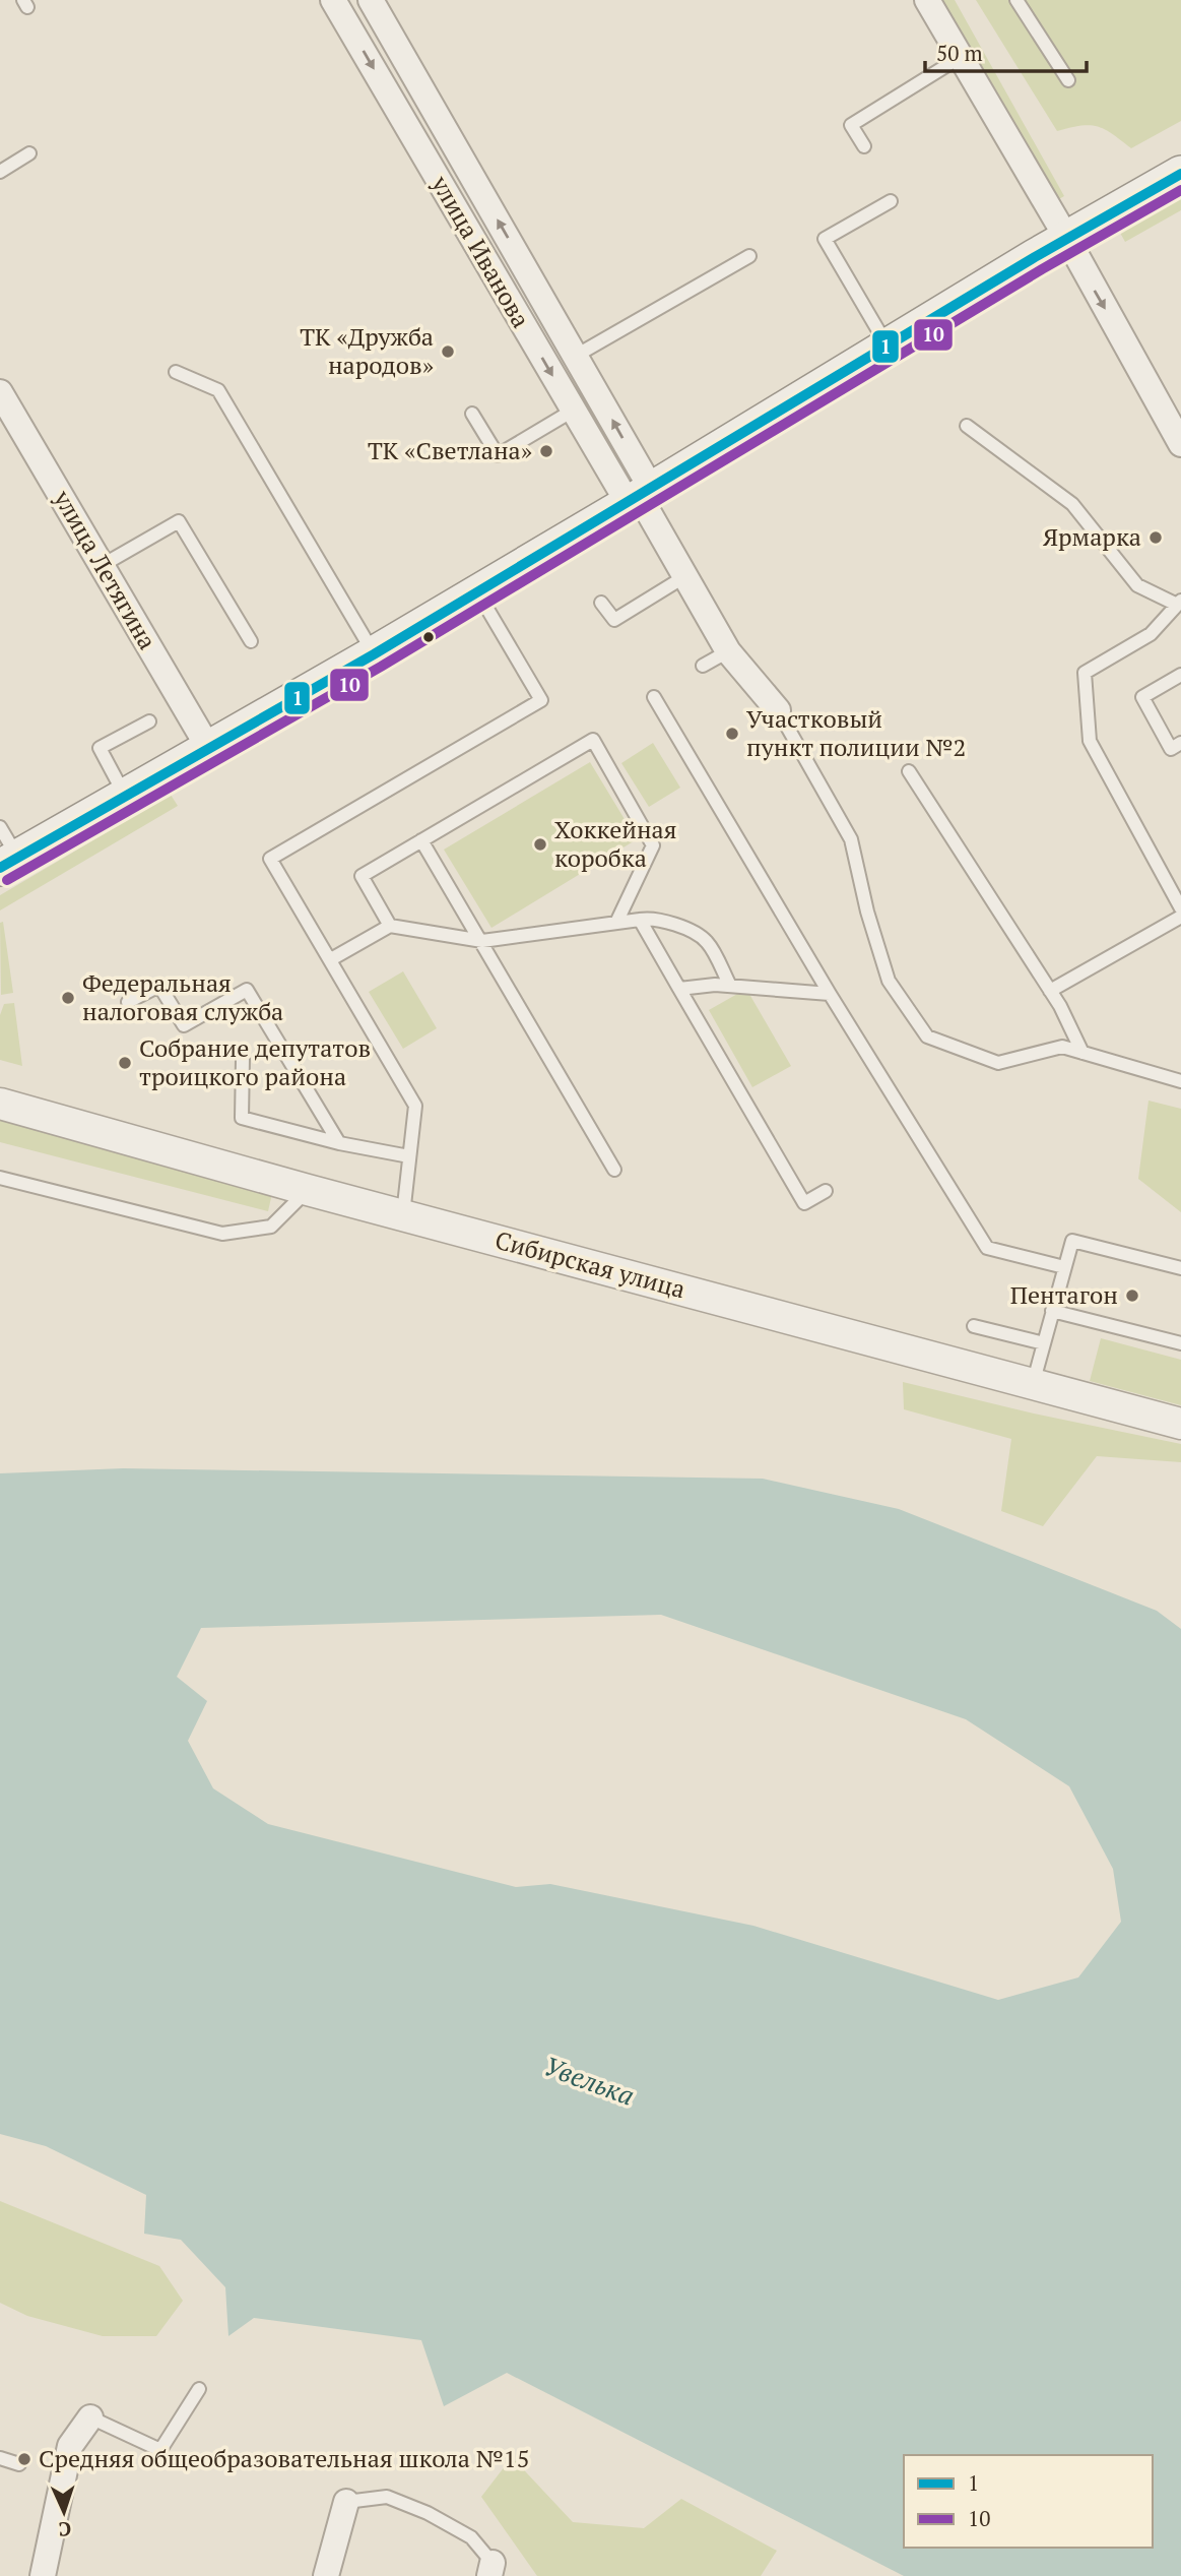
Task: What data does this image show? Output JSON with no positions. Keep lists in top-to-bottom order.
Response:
{
  "streets": {
    "street": ["улица Иванова", "улица Летягина", "Сибирская улица"]
  },
  "water": ["Увелька"],
  "places": [
    "ТК «Дружба народов»",
    "ТК «Светлана»",
    "Ярмарка",
    "Участковый пункт полиции №2",
    "Хоккейная коробка",
    "Федеральная налоговая служба",
    "Собрание депутатов троицкого района",
    "Пентагон",
    "Средняя общеобразовательная школа №15"
  ],
  "lines": ["transit line 1", "transit line 10"],
  "legend": ["1", "10"],
  "scale_bar": "50 m",
  "north": "bottom"
}
